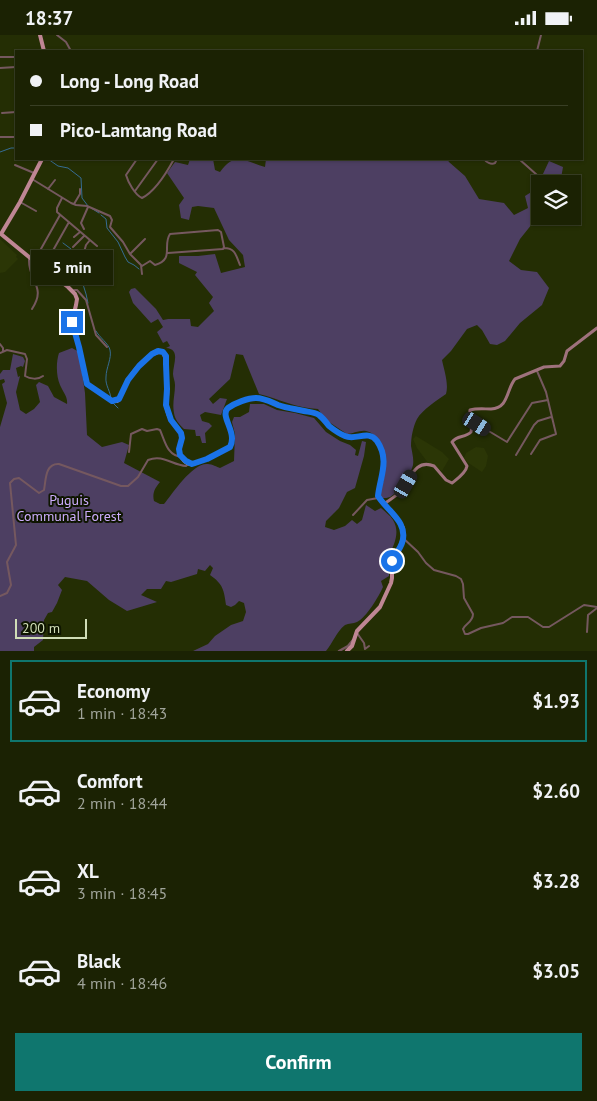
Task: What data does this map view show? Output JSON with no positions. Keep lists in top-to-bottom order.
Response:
{
  "parks": ["Puguis Communal Forest"],
  "scale_bar": "200 m",
  "page": {
    "status": "18:37",
    "banner": ["Long - Long Road", "Pico-Lamtang Road"],
    "bubble": "5 min",
    "scale": "200 m",
    "list": [
      {
        "name": "Economy",
        "note": "1 min · 18:43",
        "value": "$1.93"
      },
      {
        "name": "Comfort",
        "note": "2 min · 18:44",
        "value": "$2.60"
      },
      {
        "name": "XL",
        "note": "3 min · 18:45",
        "value": "$3.28"
      },
      {
        "name": "Black",
        "note": "4 min · 18:46",
        "value": "$3.05"
      }
    ],
    "buttons": "Confirm"
  }
}
